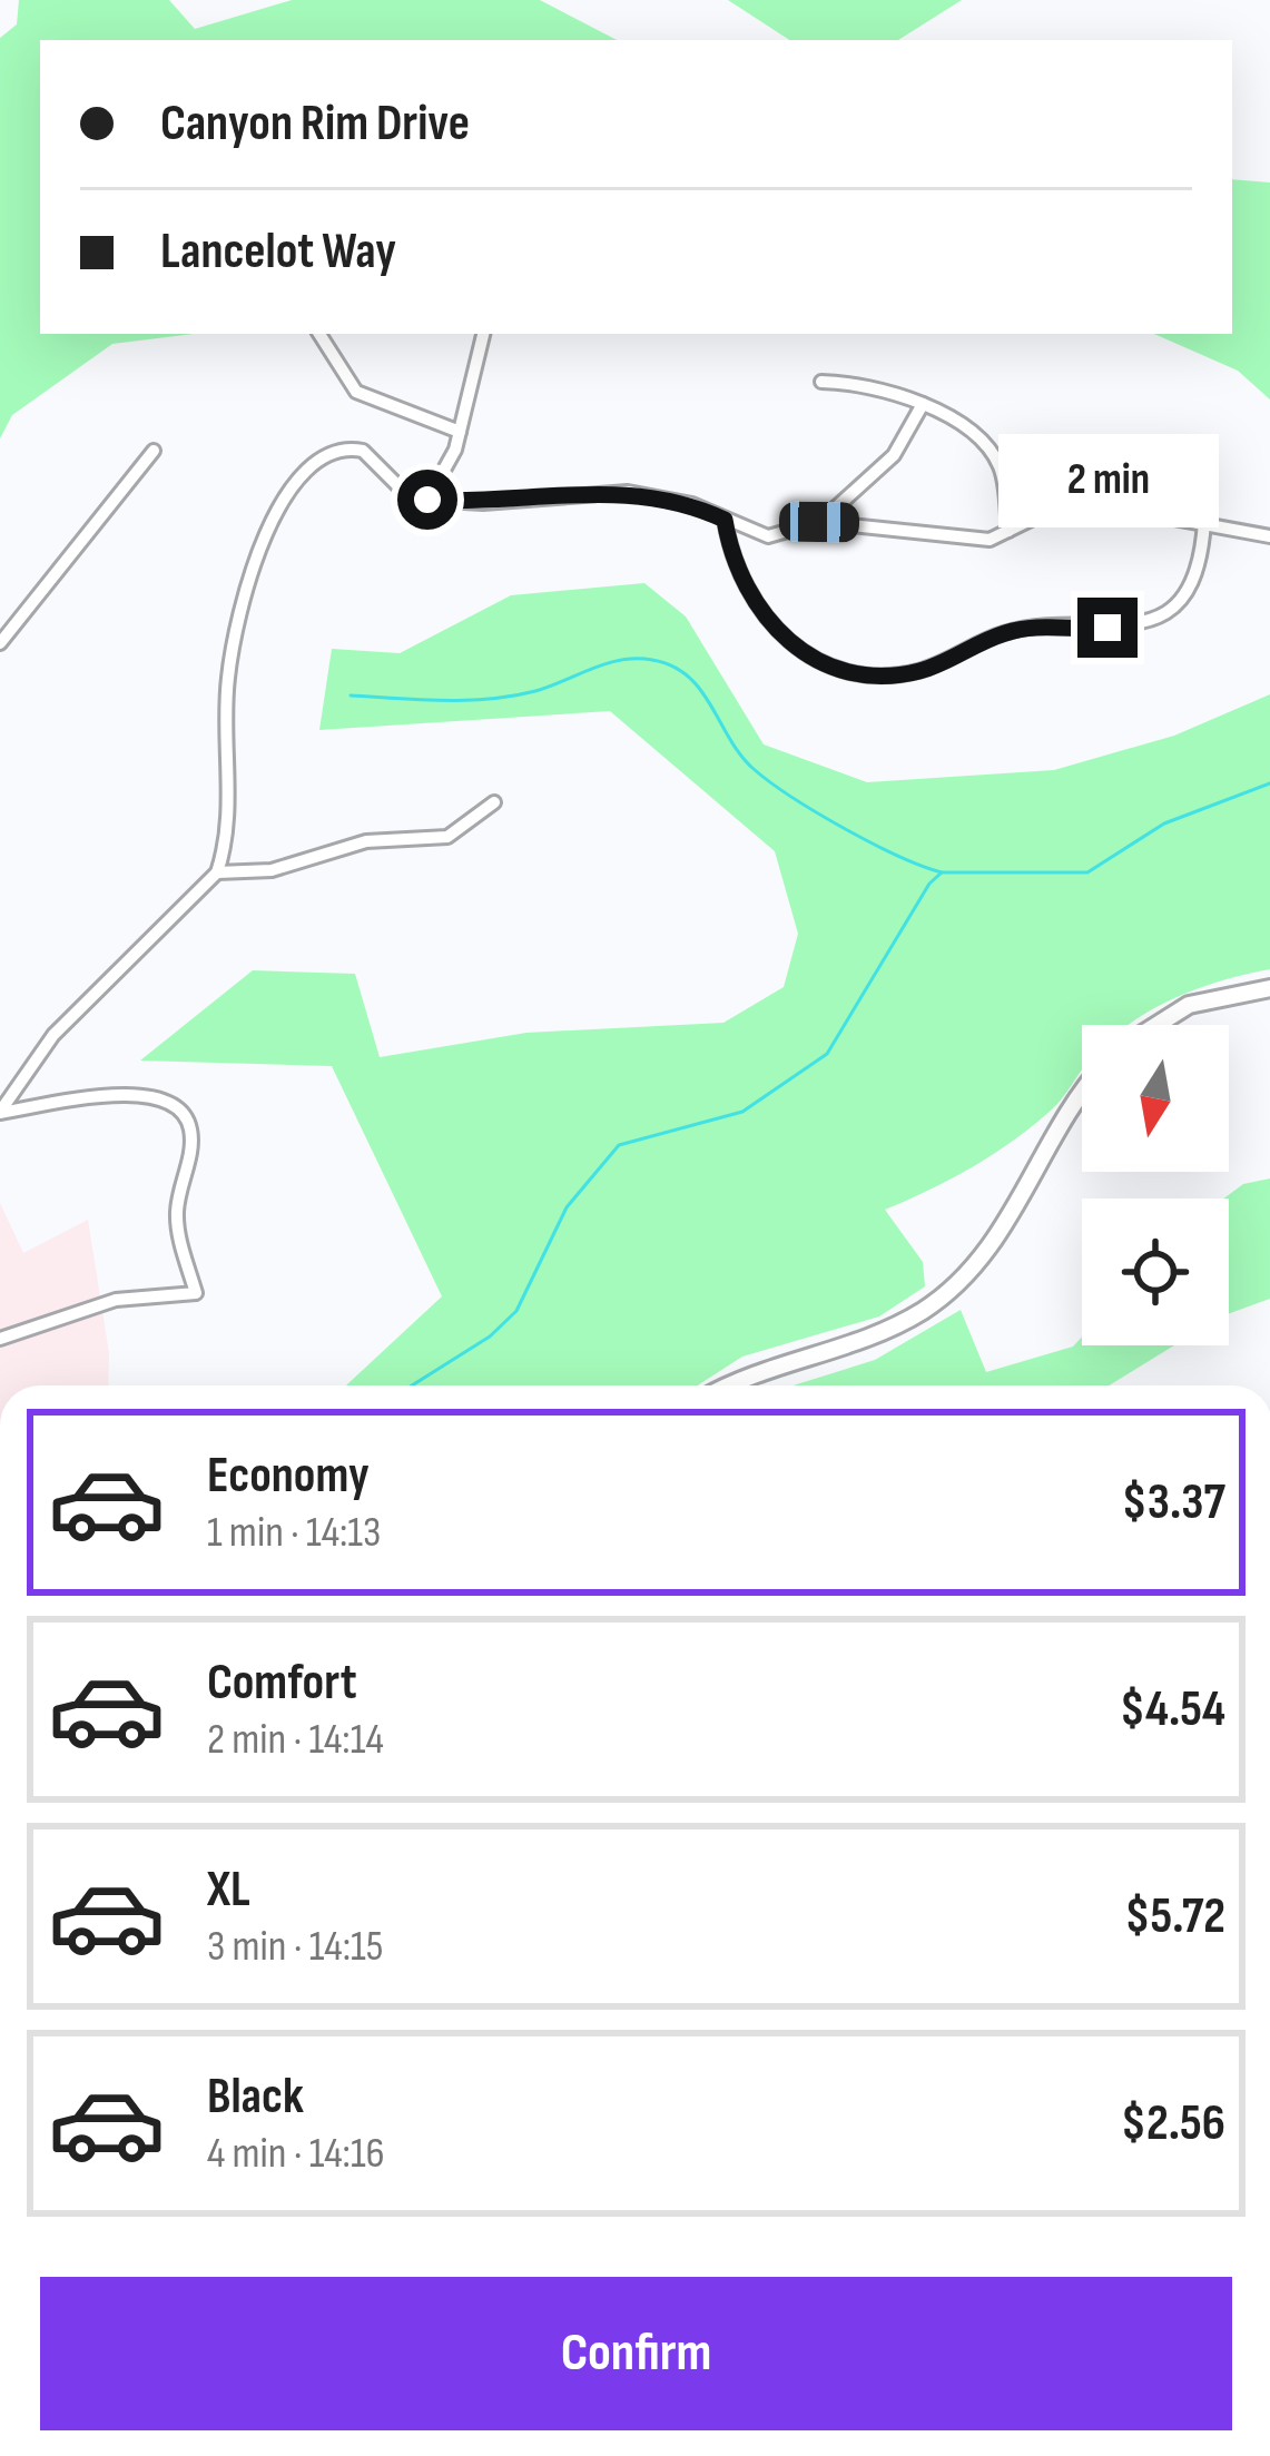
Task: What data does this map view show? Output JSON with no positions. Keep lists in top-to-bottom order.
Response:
{
  "north": "bottom",
  "page": {
    "banner": ["Canyon Rim Drive", "Lancelot Way"],
    "bubble": "2 min",
    "list": [
      {
        "name": "Economy",
        "note": "1 min · 14:13",
        "value": "$3.37"
      },
      {
        "name": "Comfort",
        "note": "2 min · 14:14",
        "value": "$4.54"
      },
      {
        "name": "XL",
        "note": "3 min · 14:15",
        "value": "$5.72"
      },
      {
        "name": "Black",
        "note": "4 min · 14:16",
        "value": "$2.56"
      }
    ],
    "buttons": "Confirm"
  }
}
